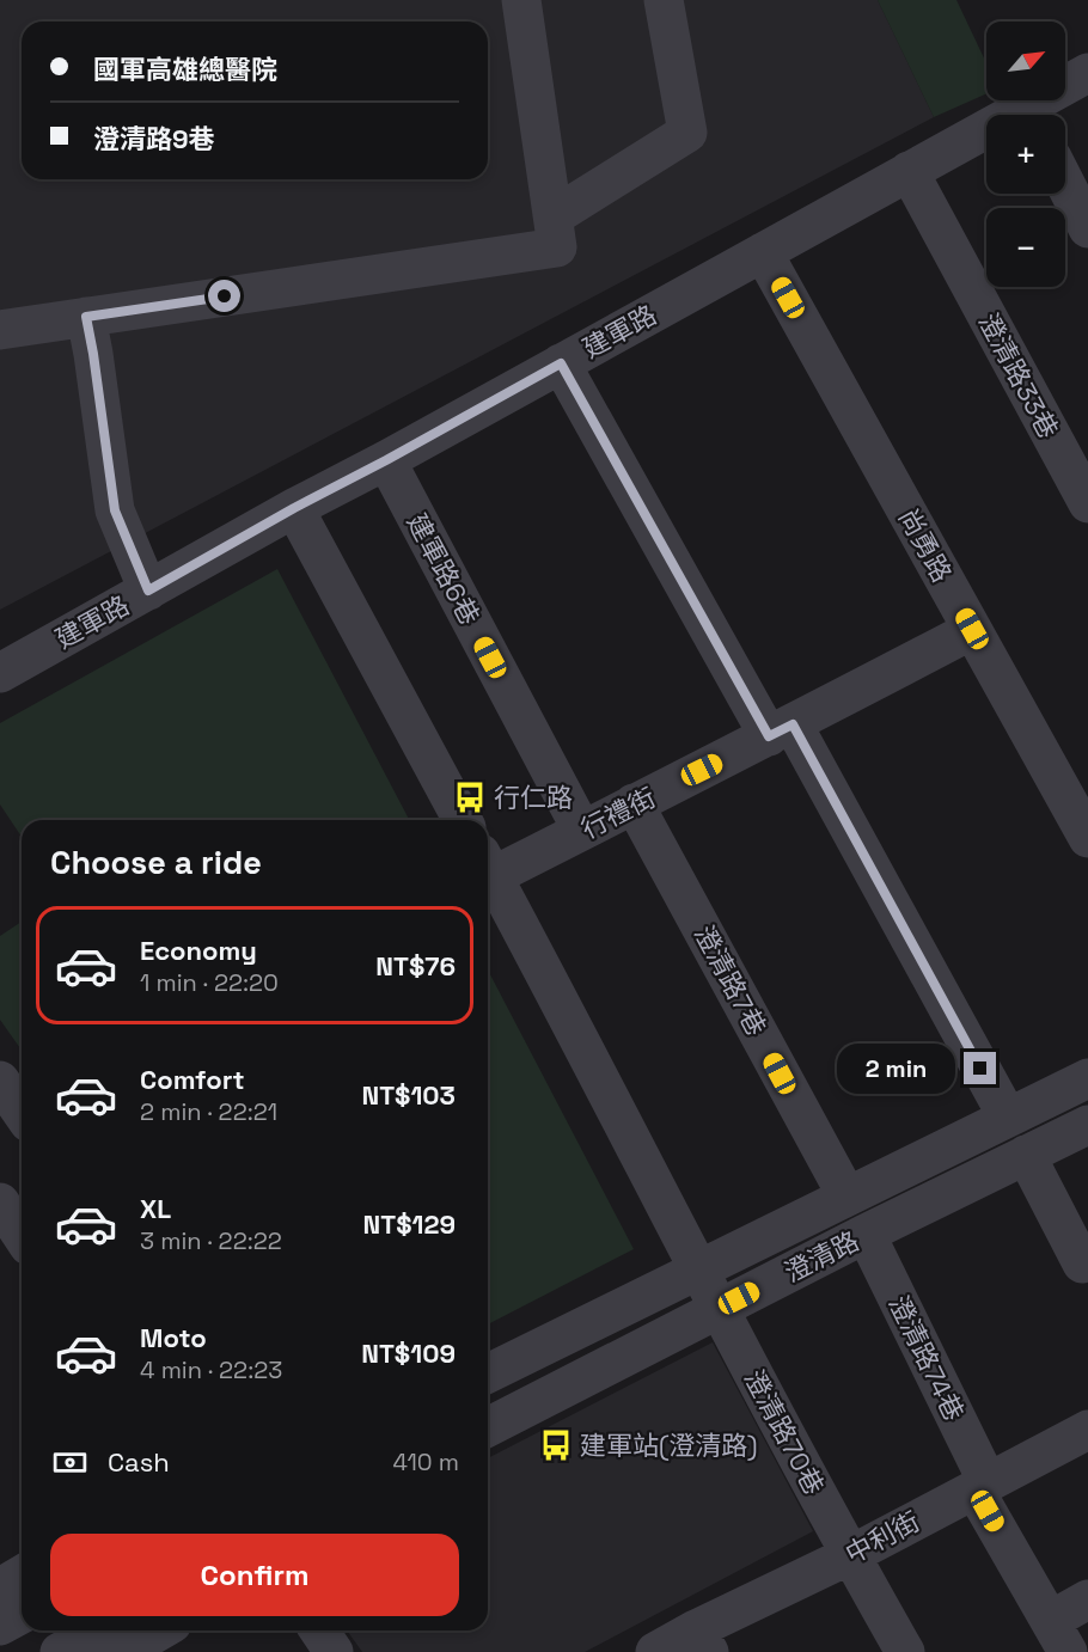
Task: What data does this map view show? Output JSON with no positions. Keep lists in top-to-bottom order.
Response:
{
  "streets": {
    "street": [
      "建軍路",
      "澄清路33巷",
      "尚勇路",
      "建軍路6巷",
      "行禮街",
      "澄清路7巷",
      "澄清路",
      "澄清路74巷",
      "澄清路70巷",
      "中利街"
    ]
  },
  "crossings": [
    ["建軍路", "澄清路33巷"],
    ["建軍路", "尚勇路"],
    ["建軍路", "建軍路6巷"],
    ["尚勇路", "行禮街"],
    ["建軍路6巷", "行禮街"],
    ["行禮街", "澄清路7巷"],
    ["澄清路7巷", "澄清路"],
    ["澄清路", "澄清路74巷"],
    ["澄清路", "澄清路70巷"],
    ["澄清路74巷", "中利街"],
    ["澄清路70巷", "中利街"]
  ],
  "places": {
    "bus stop": ["行仁路", "建軍站(澄清路)"]
  },
  "north": "top right",
  "page": {
    "map_buttons": ["+", "−"],
    "banner": ["國軍高雄總醫院", "澄清路9巷"],
    "heading": "Choose a ride",
    "list": [
      {
        "name": "Economy",
        "note": "1 min · 22:20",
        "value": "NT$76"
      },
      {
        "name": "Comfort",
        "note": "2 min · 22:21",
        "value": "NT$103"
      },
      {
        "name": "XL",
        "note": "3 min · 22:22",
        "value": "NT$129"
      },
      {
        "name": "Moto",
        "note": "4 min · 22:23",
        "value": "NT$109"
      }
    ],
    "bubble": "2 min",
    "pay": ["Cash", "410 m"],
    "buttons": "Confirm"
  }
}
